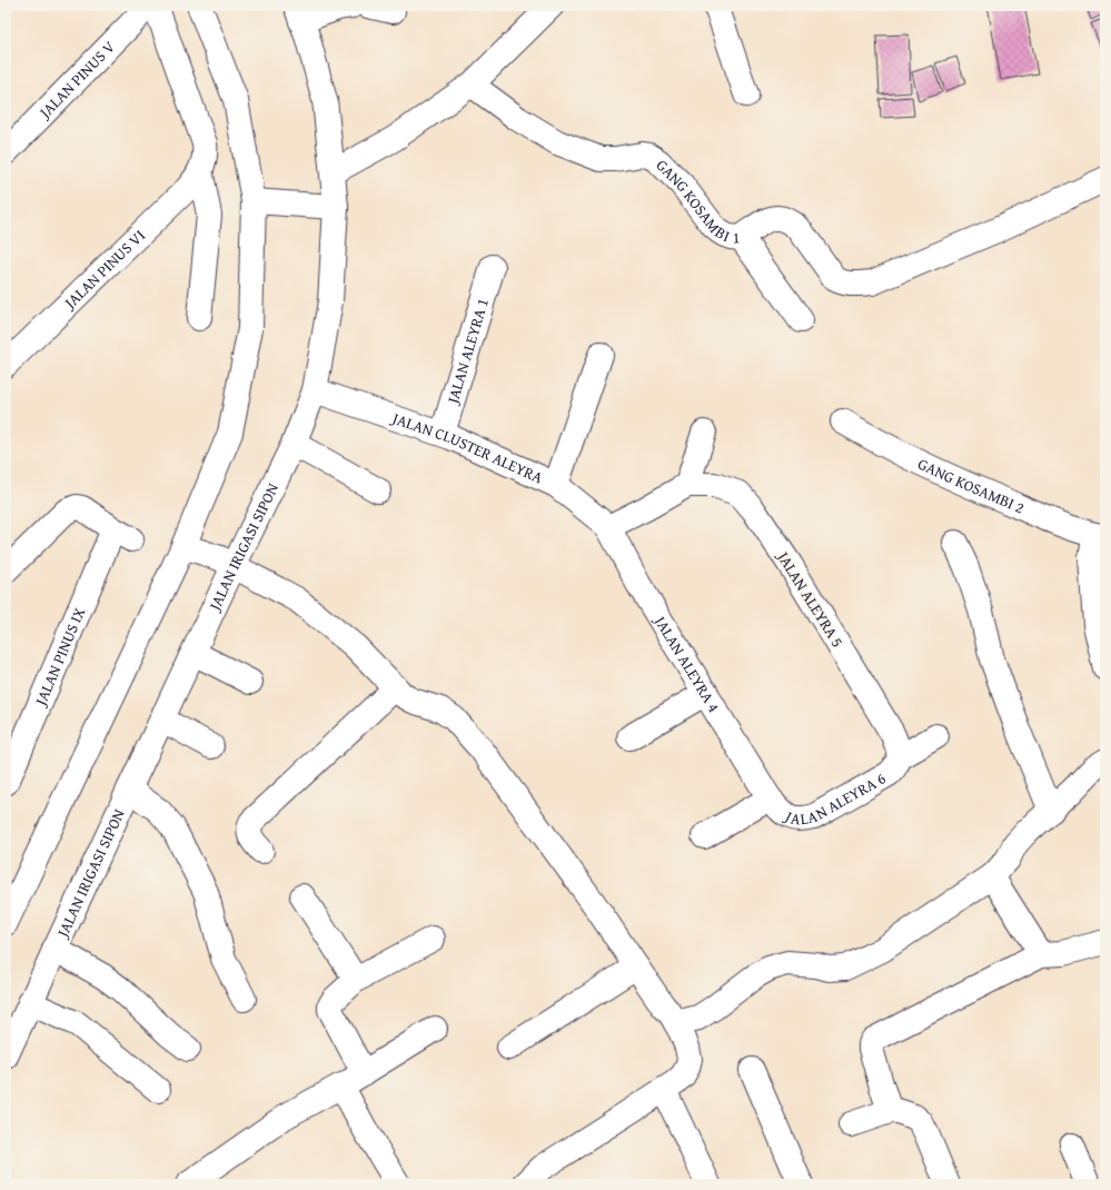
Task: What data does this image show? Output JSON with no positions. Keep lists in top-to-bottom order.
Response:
{
  "streets": {
    "street": [
      "JALAN PINUS V",
      "GANG KOSAMBI 1",
      "JALAN PINUS VI",
      "JALAN ALEYRA 1",
      "JALAN CLUSTER ALEYRA",
      "GANG KOSAMBI 2",
      "JALAN IRIGASI SIPON",
      "JALAN ALEYRA 5",
      "JALAN PINUS IX",
      "JALAN ALEYRA 4",
      "JALAN ALEYRA 6"
    ]
  },
  "crossings": [
    ["JALAN ALEYRA 1", "JALAN CLUSTER ALEYRA"],
    ["JALAN CLUSTER ALEYRA", "JALAN IRIGASI SIPON"],
    ["JALAN CLUSTER ALEYRA", "JALAN ALEYRA 4"],
    ["JALAN ALEYRA 5", "JALAN ALEYRA 6"],
    ["JALAN ALEYRA 4", "JALAN ALEYRA 6"]
  ]
}
